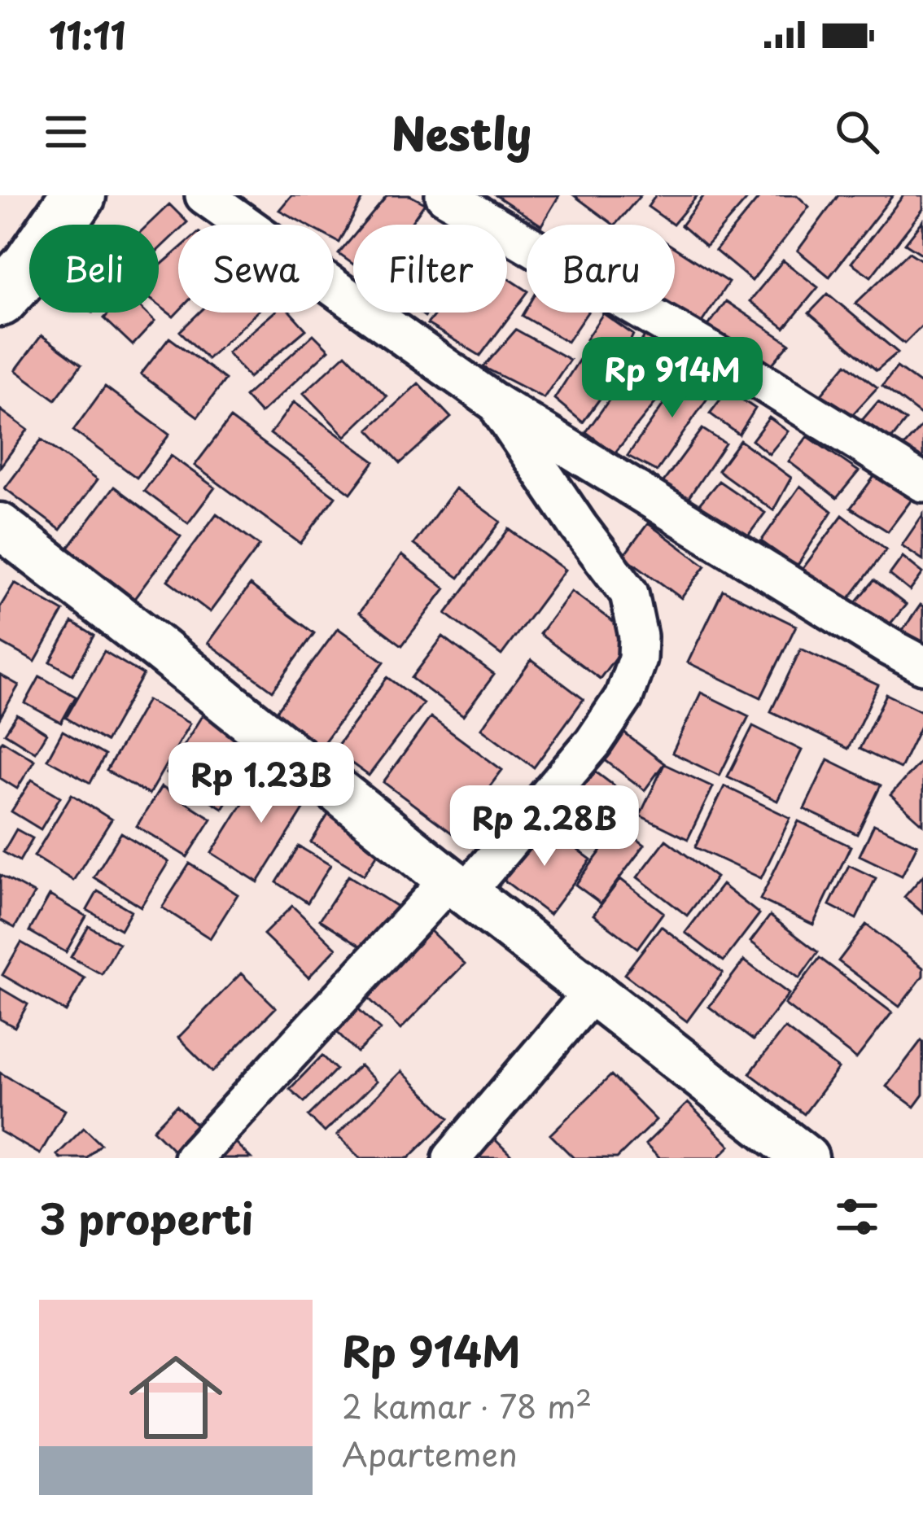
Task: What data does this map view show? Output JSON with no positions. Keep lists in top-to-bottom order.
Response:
{
  "page": {
    "status": "11:11",
    "header": "Nestly",
    "chip": [
      "Beli",
      "Sewa",
      "Filter",
      "Baru"
    ],
    "price": ["Rp 914M", "Rp 1.23B", "Rp 2.28B"],
    "heading": "3 properti",
    "list": [
      {
        "name": "Rp 914M",
        "note": "2 kamar · 78 m² · Apartemen"
      }
    ]
  }
}
